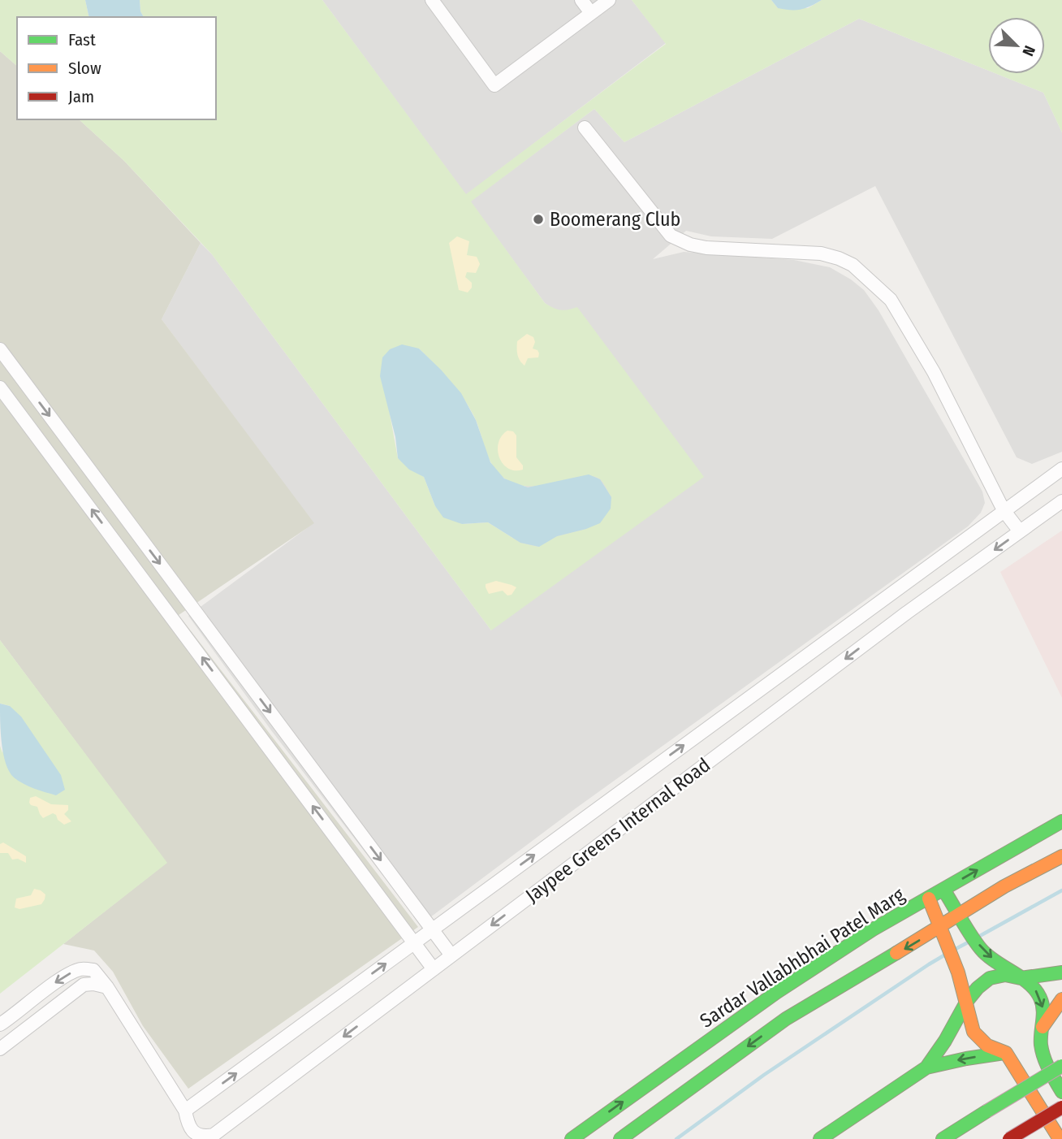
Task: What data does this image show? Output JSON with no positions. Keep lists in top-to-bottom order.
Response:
{
  "streets": {
    "main road": ["Sardar Vallabhbhai Patel Marg"],
    "street": ["Jaypee Greens Internal Road"]
  },
  "places": ["Boomerang Club"],
  "legend": ["Fast", "Slow", "Jam"],
  "north": "bottom right"
}
